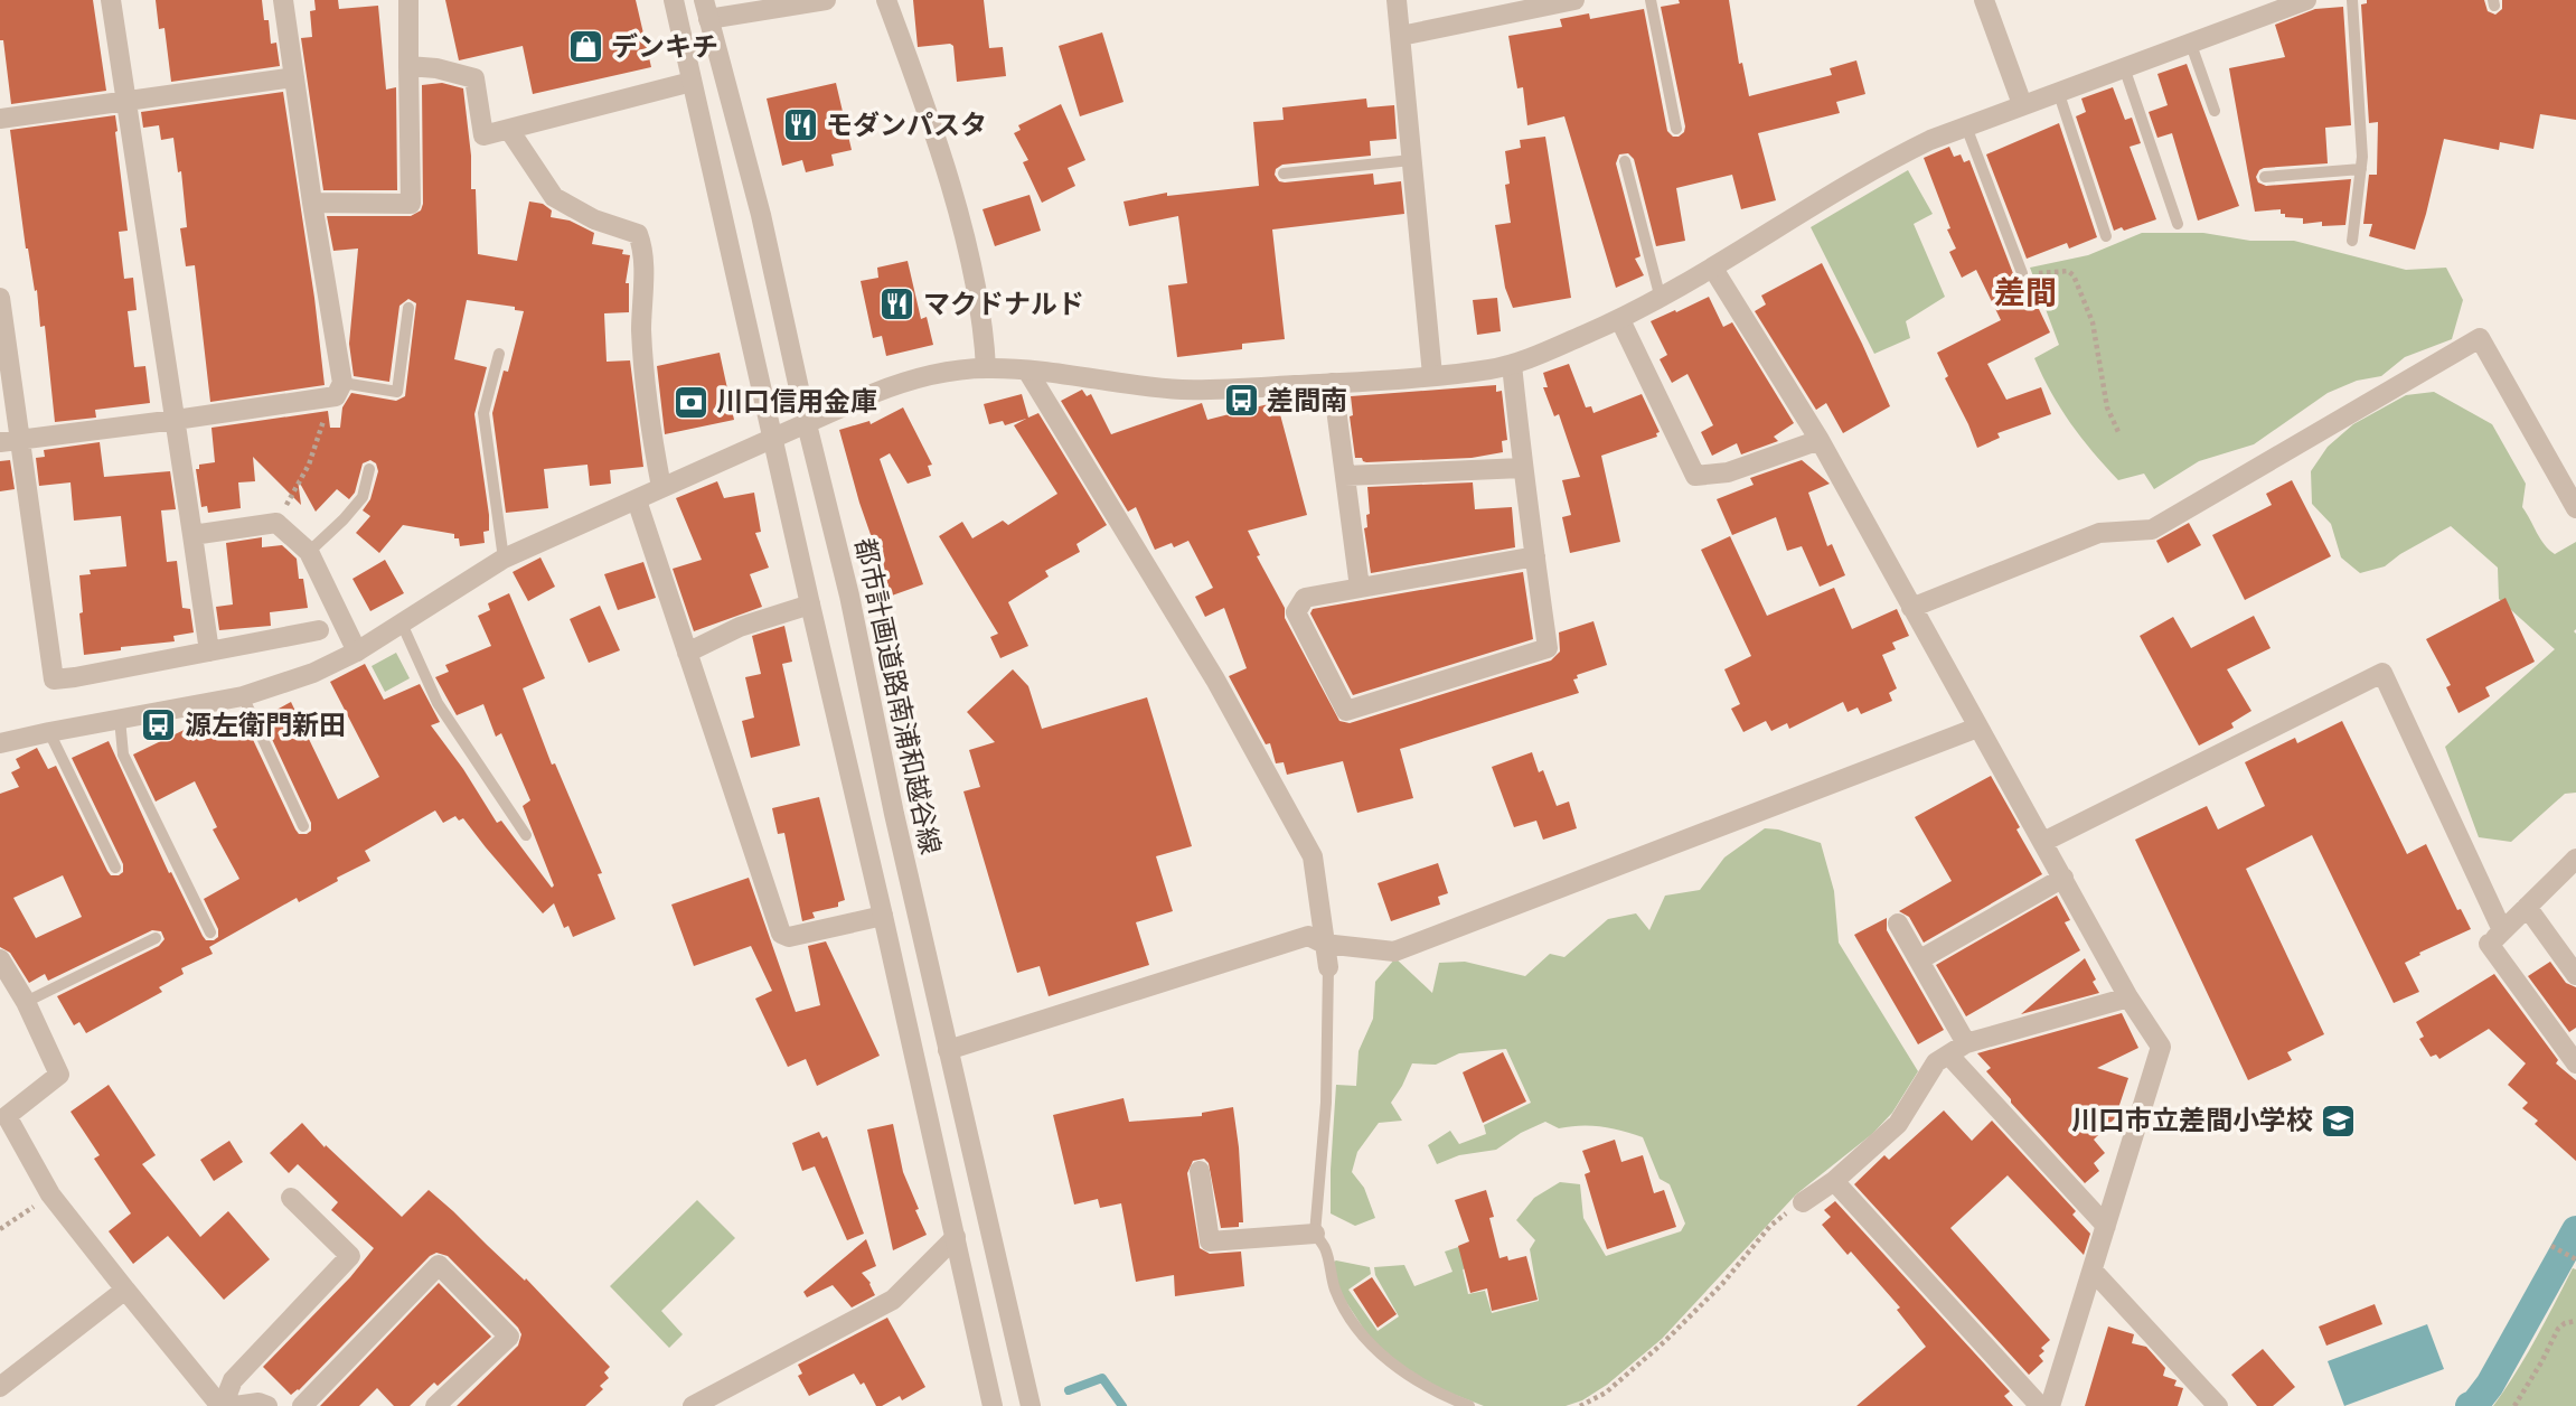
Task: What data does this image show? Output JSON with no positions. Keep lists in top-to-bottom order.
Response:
{
  "streets": {
    "street": ["都市計画道路南浦和越谷線"]
  },
  "districts": ["差間"],
  "places": {
    "shop": ["デンキチ"],
    "restaurant": ["モダンパスタ", "マクドナルド"],
    "bus stop": ["差間南", "源左衛門新田"],
    "bank": ["川口信用金庫"],
    "school or university": ["川口市立差間小学校"]
  }
}
